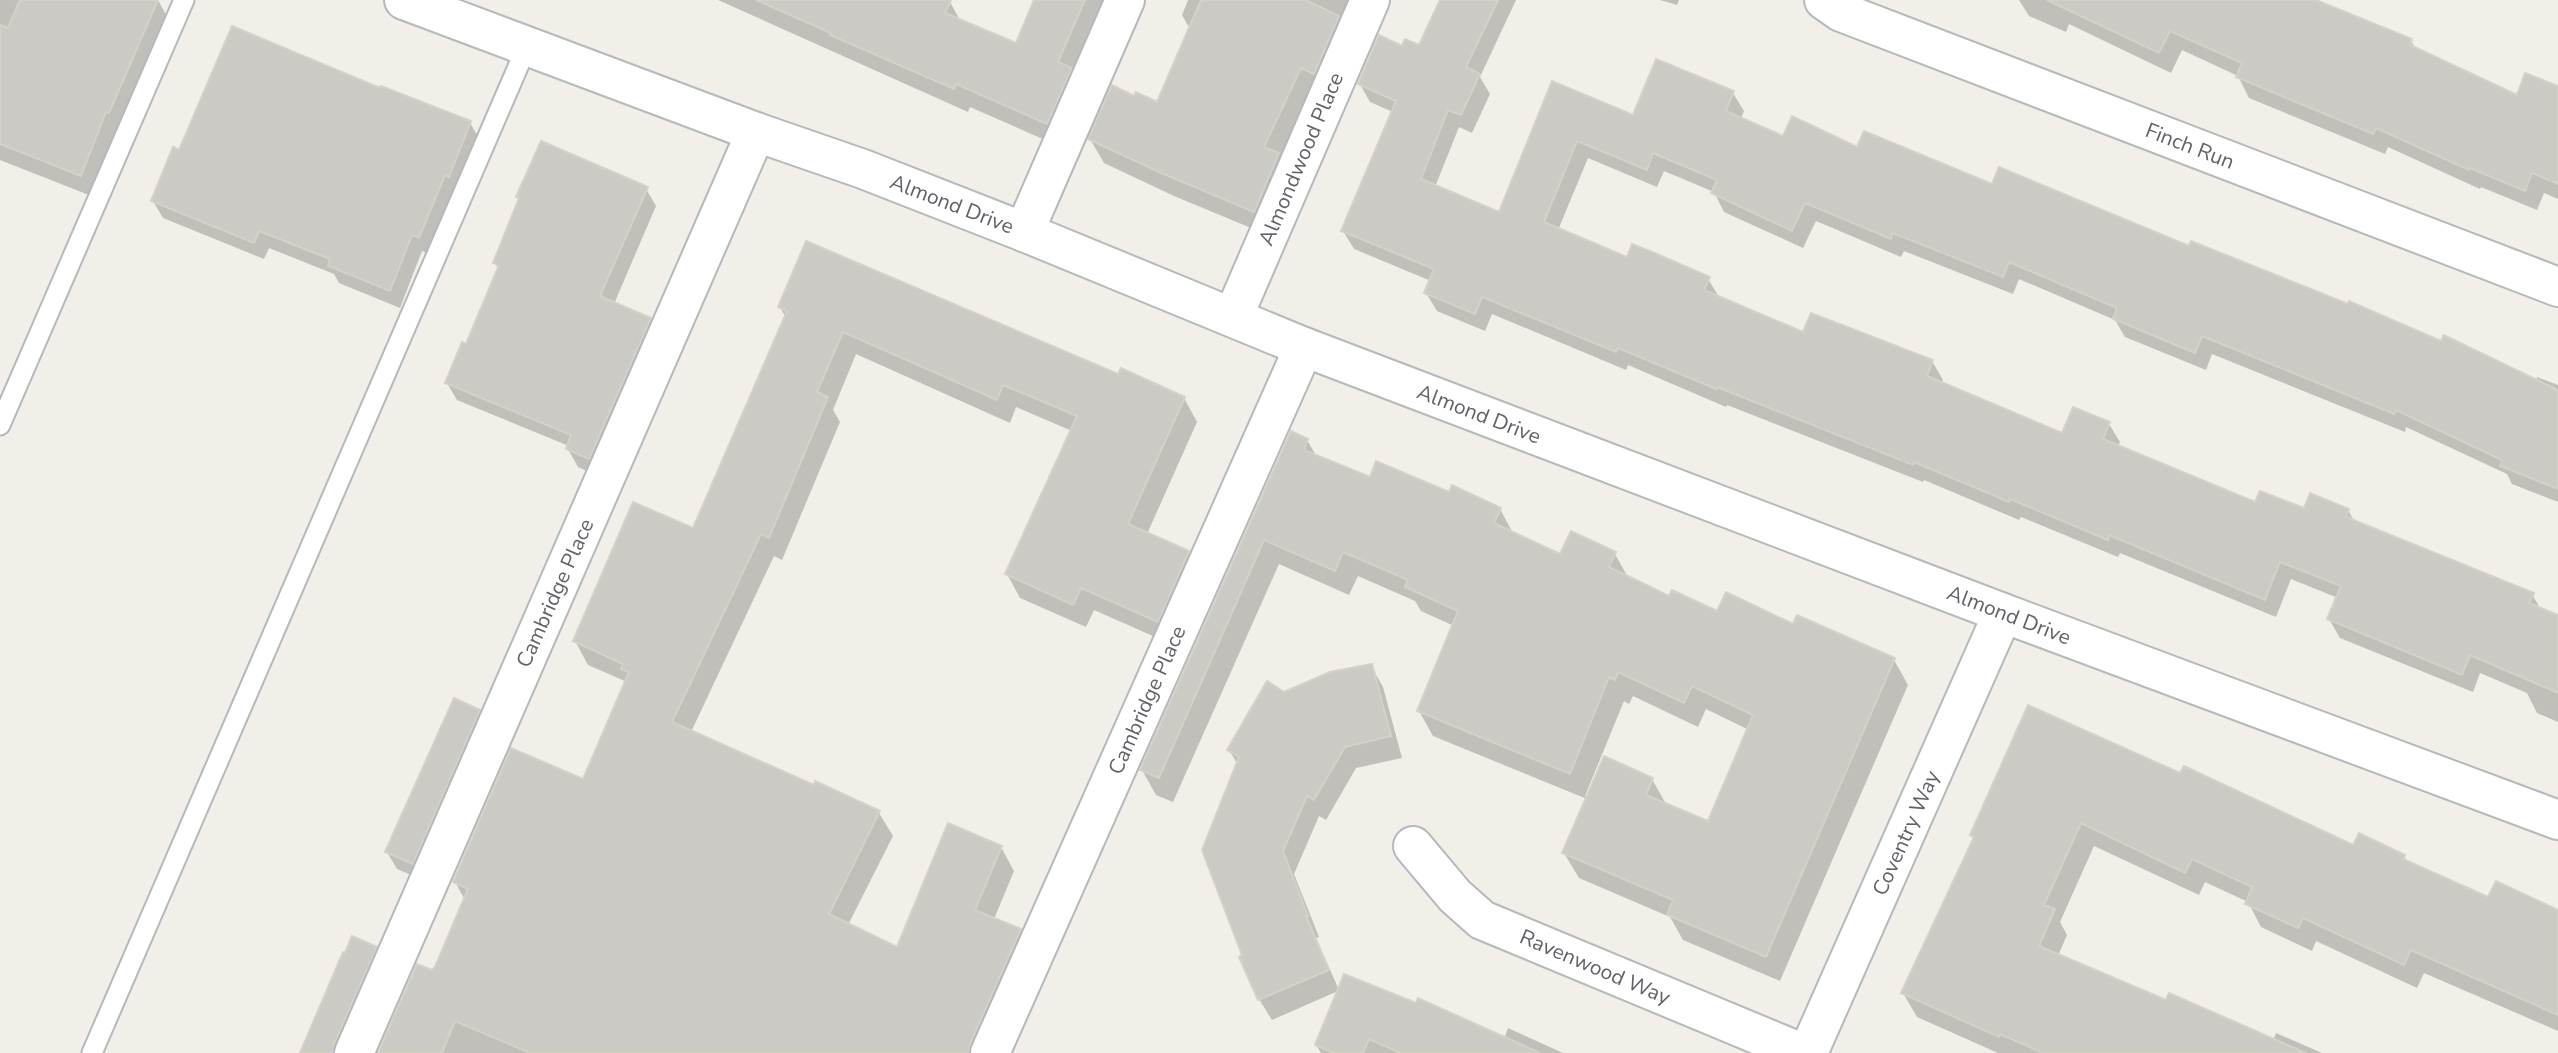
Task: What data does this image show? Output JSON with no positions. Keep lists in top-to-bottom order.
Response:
{
  "streets": {
    "street": [
      "Finch Run",
      "Almondwood Place",
      "Almond Drive",
      "Cambridge Place",
      "Coventry Way",
      "Ravenwood Way"
    ]
  },
  "crossings": [
    ["Almondwood Place", "Almond Drive"],
    ["Almond Drive", "Cambridge Place"],
    ["Almond Drive", "Coventry Way"]
  ]
}
